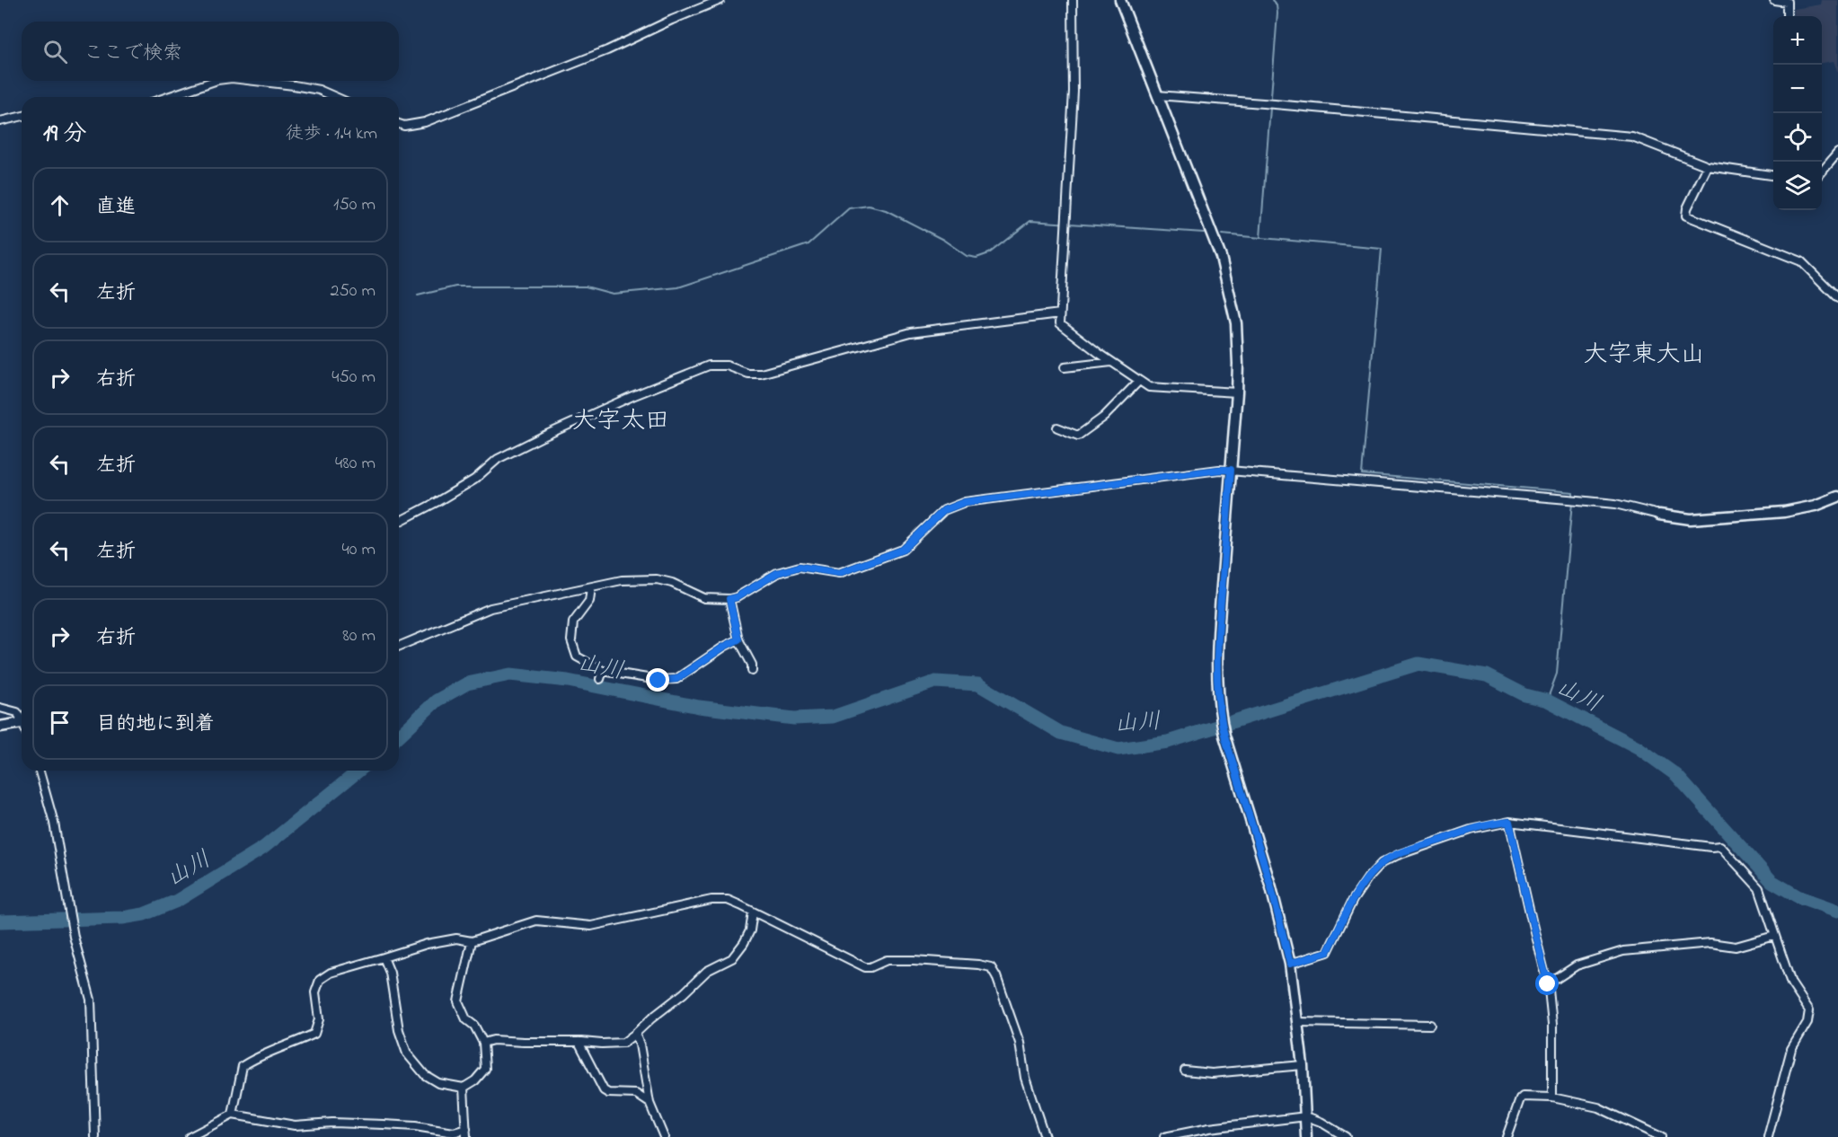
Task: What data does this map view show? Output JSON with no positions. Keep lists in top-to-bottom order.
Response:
{
  "districts": ["大字東大山", "大字太田"],
  "water": ["山川"],
  "page": {
    "map_buttons": ["+", "−"],
    "search": "ここで検索",
    "heading": ["19 分", "徒歩 · 1.4 km"],
    "list": [
      ["直進", "150 m"],
      ["左折", "250 m"],
      ["右折", "450 m"],
      ["左折", "480 m"],
      ["左折", "40 m"],
      ["右折", "80 m"],
      "目的地に到着"
    ]
  }
}
